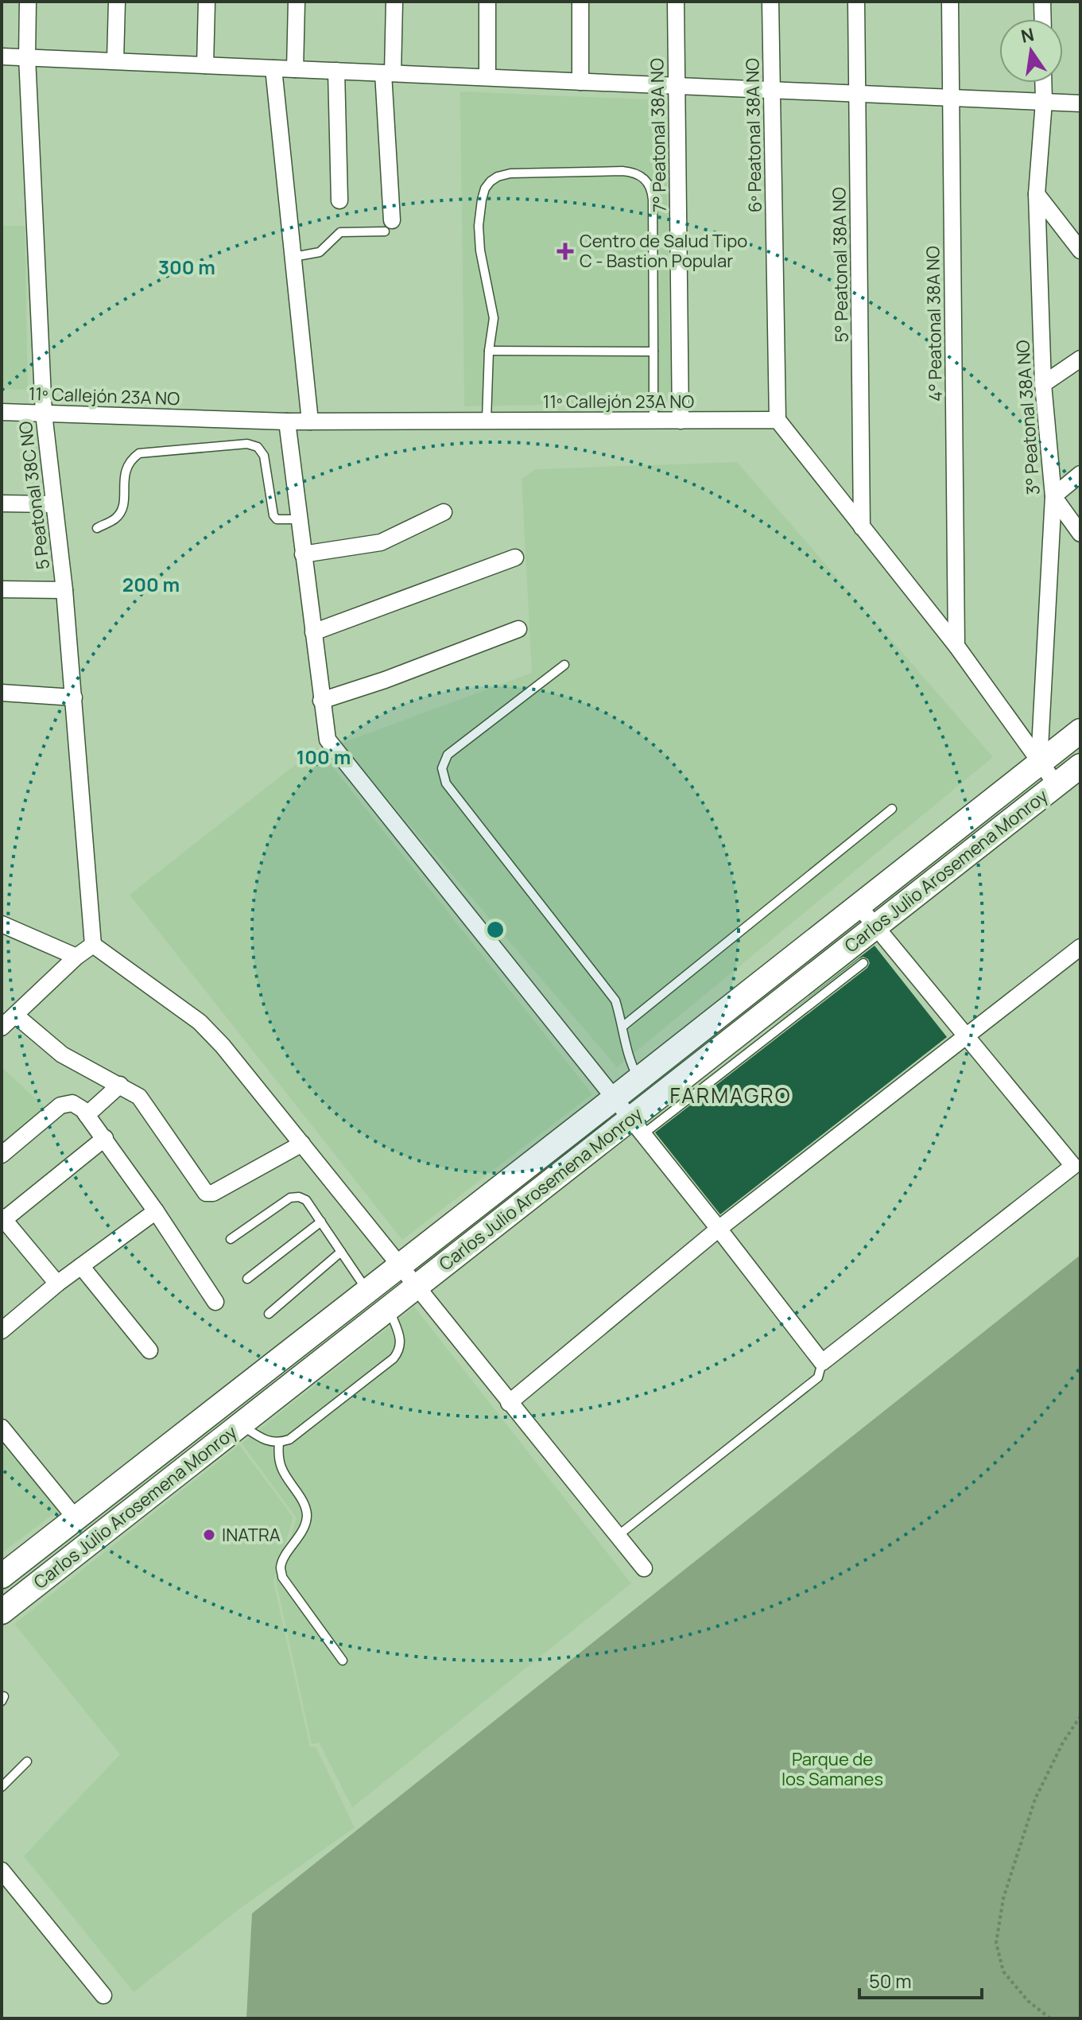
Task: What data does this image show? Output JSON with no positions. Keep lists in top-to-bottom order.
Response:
{
  "streets": {
    "main road": ["Carlos Julio Arosemena Monroy"],
    "street": [
      "7° Peatonal 38A NO",
      "6º Peatonal 38A NO",
      "5° Peatonal 38A NO",
      "4° Peatonal 38A NO",
      "11º Callejón 23A NO",
      "3° Peatonal 38A NO",
      "5 Peatonal 38C NO"
    ]
  },
  "crossings": [
    ["7° Peatonal 38A NO", "11º Callejón 23A NO"],
    ["6º Peatonal 38A NO", "11º Callejón 23A NO"],
    ["11º Callejón 23A NO", "5 Peatonal 38C NO"],
    ["3° Peatonal 38A NO", "Carlos Julio Arosemena Monroy"]
  ],
  "districts": ["FARMAGRO"],
  "parks": ["Parque de los Samanes"],
  "places": {
    "health": ["Centro de Salud Tipo C - Bastion Popular"],
    "other": ["INATRA"]
  },
  "scale_bar": "50 m",
  "north": "top",
  "rings": ["300 m", "200 m", "100 m"]
}
